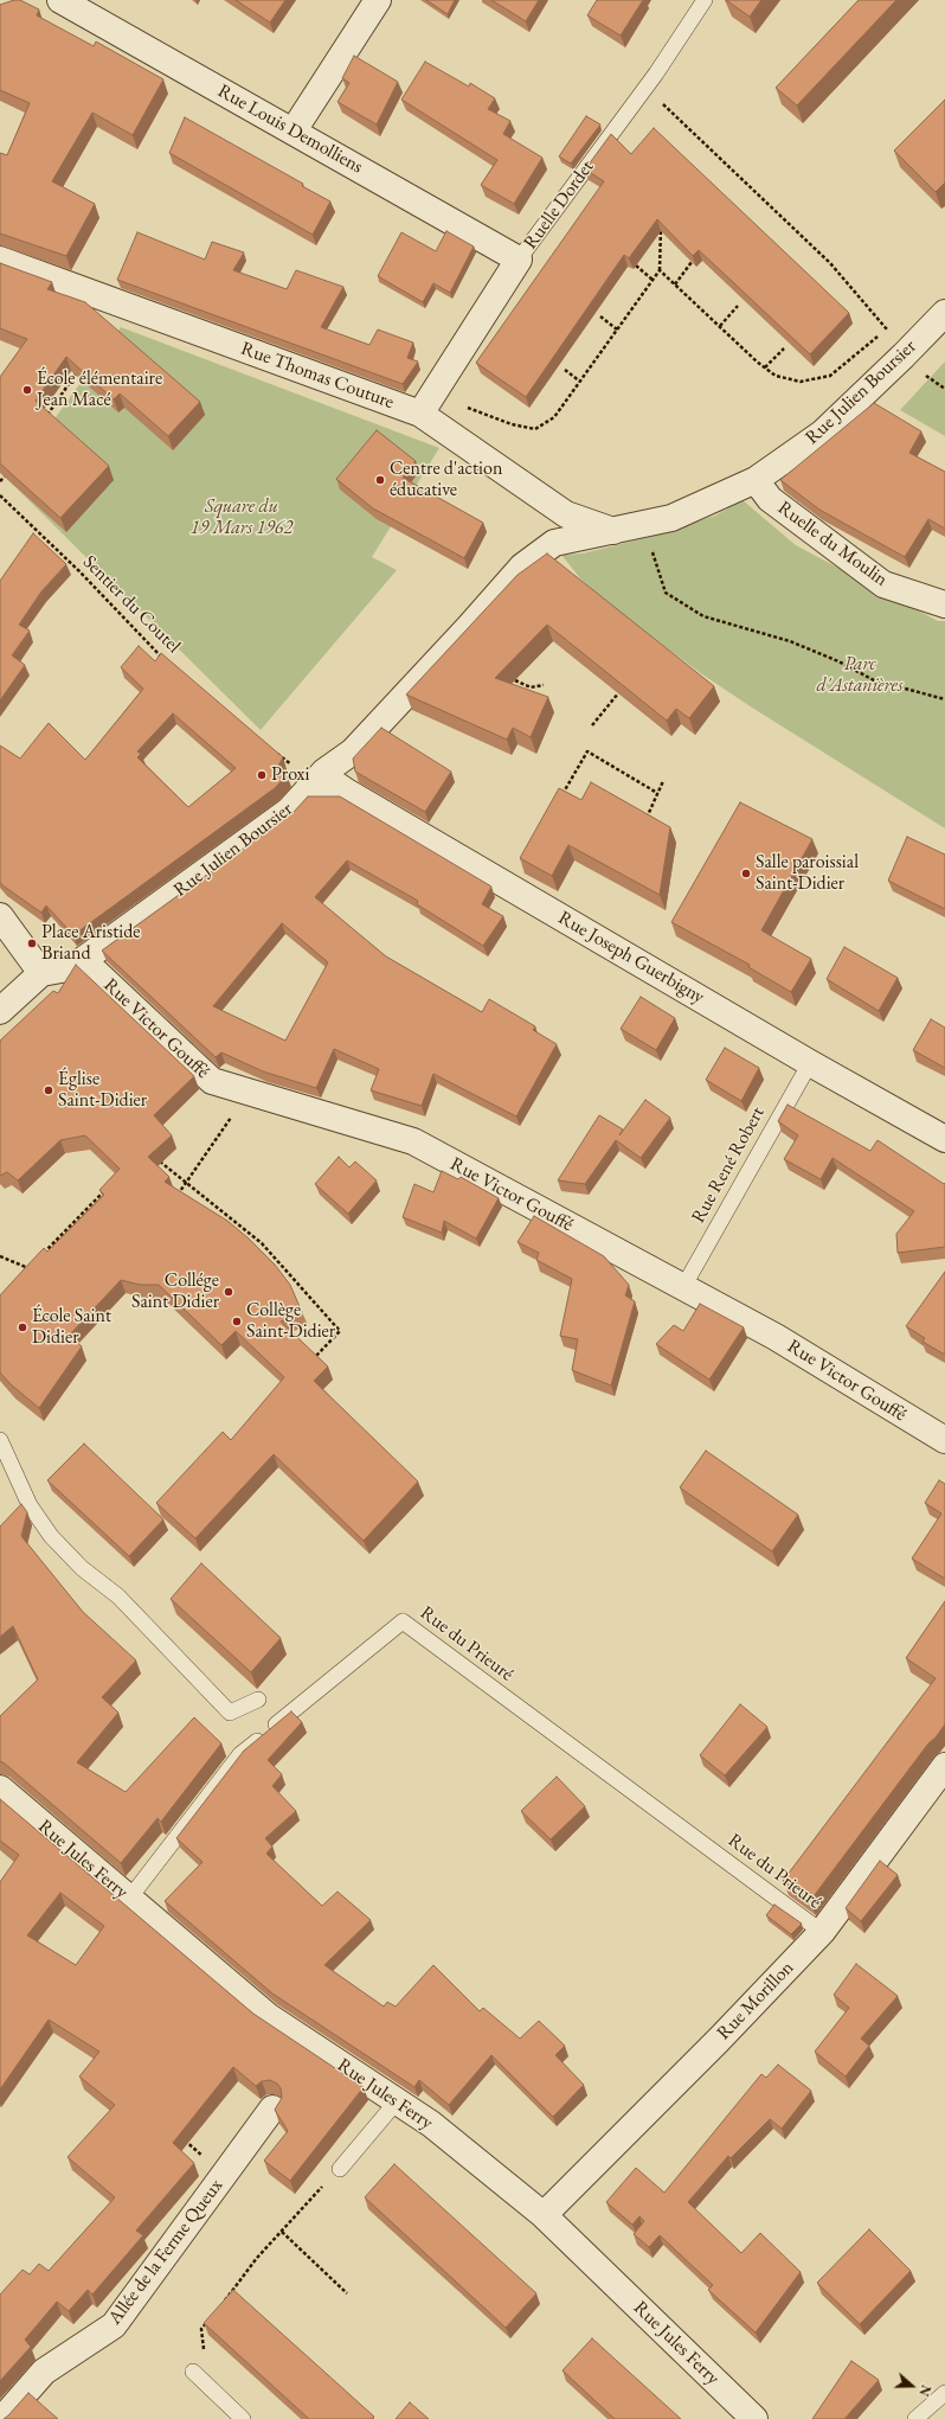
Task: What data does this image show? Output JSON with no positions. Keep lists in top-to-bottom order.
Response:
{
  "streets": {
    "street": [
      "Rue Louis Demolliens",
      "Ruelle Dordet",
      "Rue Thomas Couture",
      "Rue Julien Boursier",
      "Ruelle du Moulin",
      "Rue Joseph Guerbigny",
      "Rue Victor Gouffé",
      "Rue Jules Ferry",
      "Rue Morillon",
      "Allée de la Ferme Queux"
    ],
    "lane": ["Rue René Robert", "Rue du Prieuré"],
    "path": ["Sentier du Coutel"]
  },
  "crossings": [
    ["Rue Louis Demolliens", "Ruelle Dordet"],
    ["Ruelle Dordet", "Rue Thomas Couture"],
    ["Rue Thomas Couture", "Rue Julien Boursier"],
    ["Rue Julien Boursier", "Ruelle du Moulin"],
    ["Rue Julien Boursier", "Rue Joseph Guerbigny"],
    ["Rue Julien Boursier", "Rue Victor Gouffé"],
    ["Rue Joseph Guerbigny", "Rue René Robert"],
    ["Rue Victor Gouffé", "Rue René Robert"],
    ["Rue du Prieuré", "Rue Jules Ferry"],
    ["Rue du Prieuré", "Rue Morillon"],
    ["Rue Jules Ferry", "Rue Morillon"]
  ],
  "parks": ["Square du 19 Mars 1962", "Parc d'Astanières"],
  "places": [
    "École élémentaire Jean Macé",
    "Centre d'action éducative",
    "Proxi",
    "Salle paroissial Saint-Didier",
    "Place Aristide Briand",
    "Église Saint-Didier",
    "Collége Saint Didier",
    "Collège Saint-Didier",
    "École Saint Didier"
  ],
  "north": "right"
}
